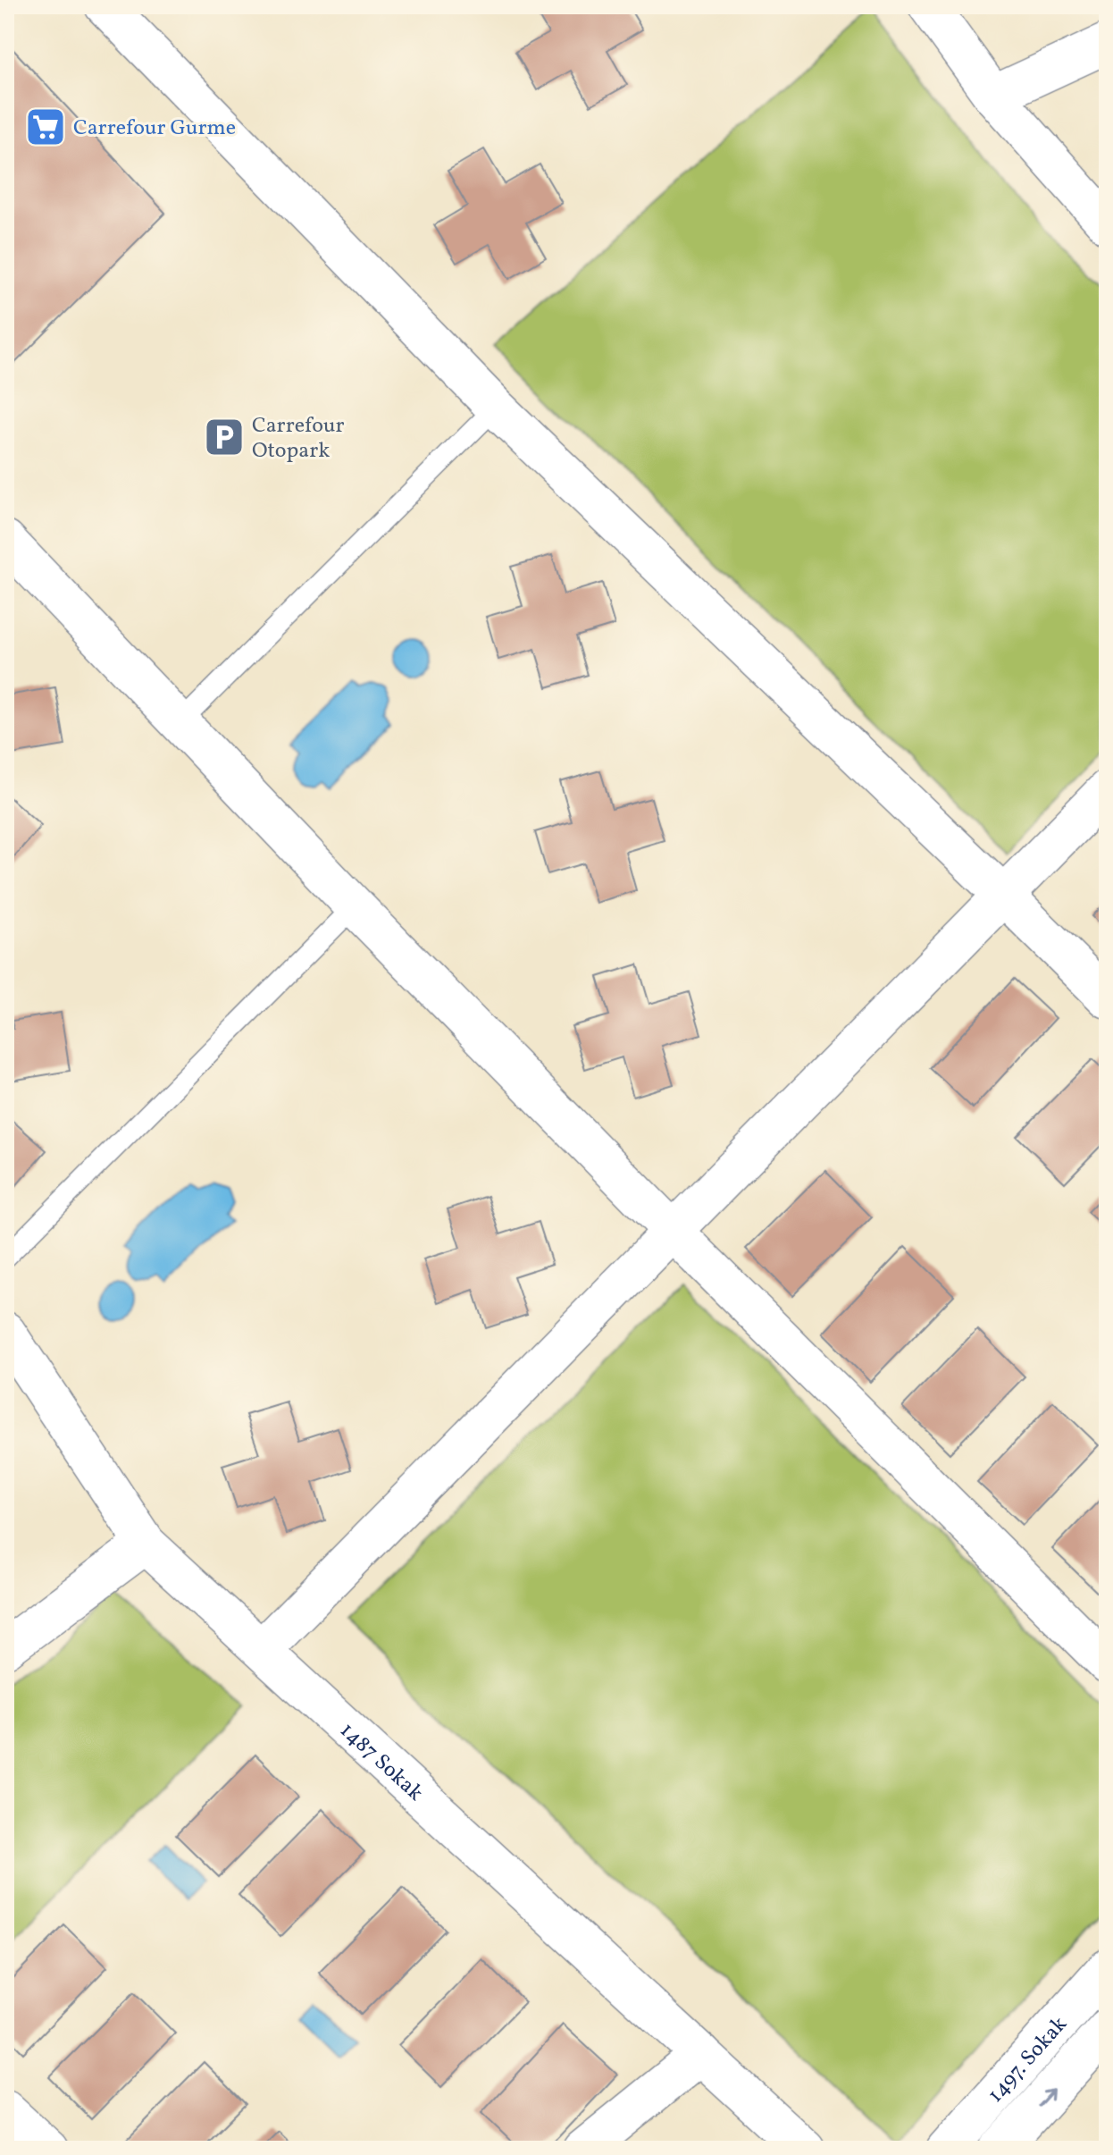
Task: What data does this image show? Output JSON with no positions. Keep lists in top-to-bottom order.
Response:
{
  "streets": {
    "street": ["1487 Sokak", "1497. Sokak"]
  },
  "places": {
    "supermarket": ["Carrefour Gurme"],
    "parking": ["Carrefour Otopark"]
  }
}
